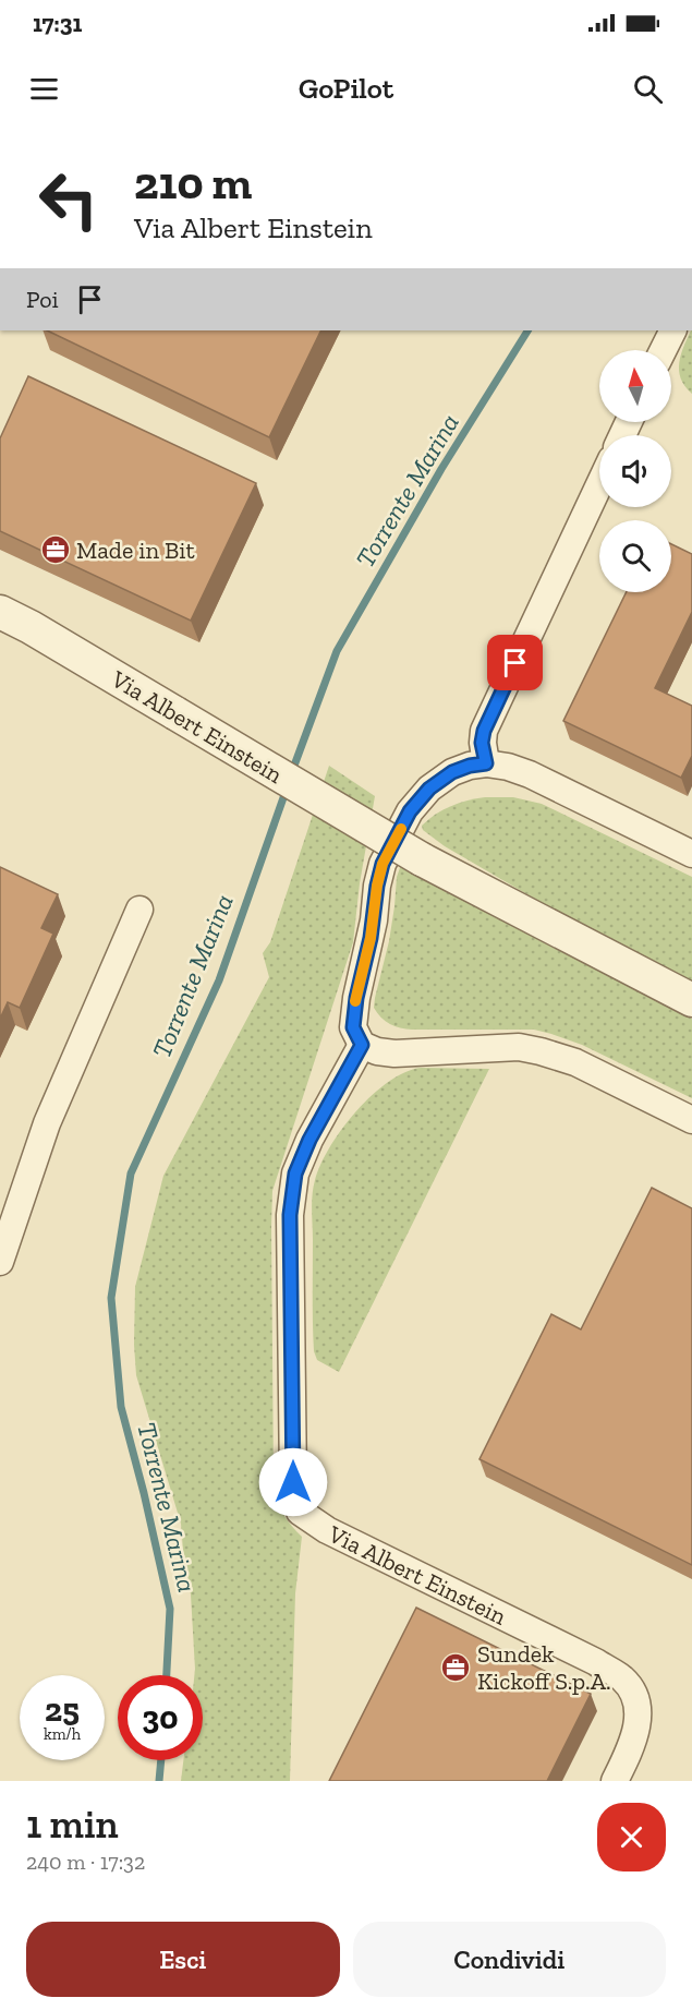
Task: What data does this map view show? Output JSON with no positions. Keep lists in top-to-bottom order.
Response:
{
  "streets": {
    "street": ["Via Albert Einstein"]
  },
  "water": ["Torrente Marina"],
  "places": {
    "office": ["Made in Bit", "Sundek Kickoff S.p.A."]
  },
  "north": "top",
  "page": {
    "status": "17:31",
    "header": "GoPilot",
    "turn": ["210 m", "Via Albert Einstein"],
    "then": "Poi",
    "speed": "25 km/h",
    "limit": "30",
    "heading": ["1 min", "240 m · 17:32"],
    "buttons": ["Esci", "Condividi"]
  }
}
